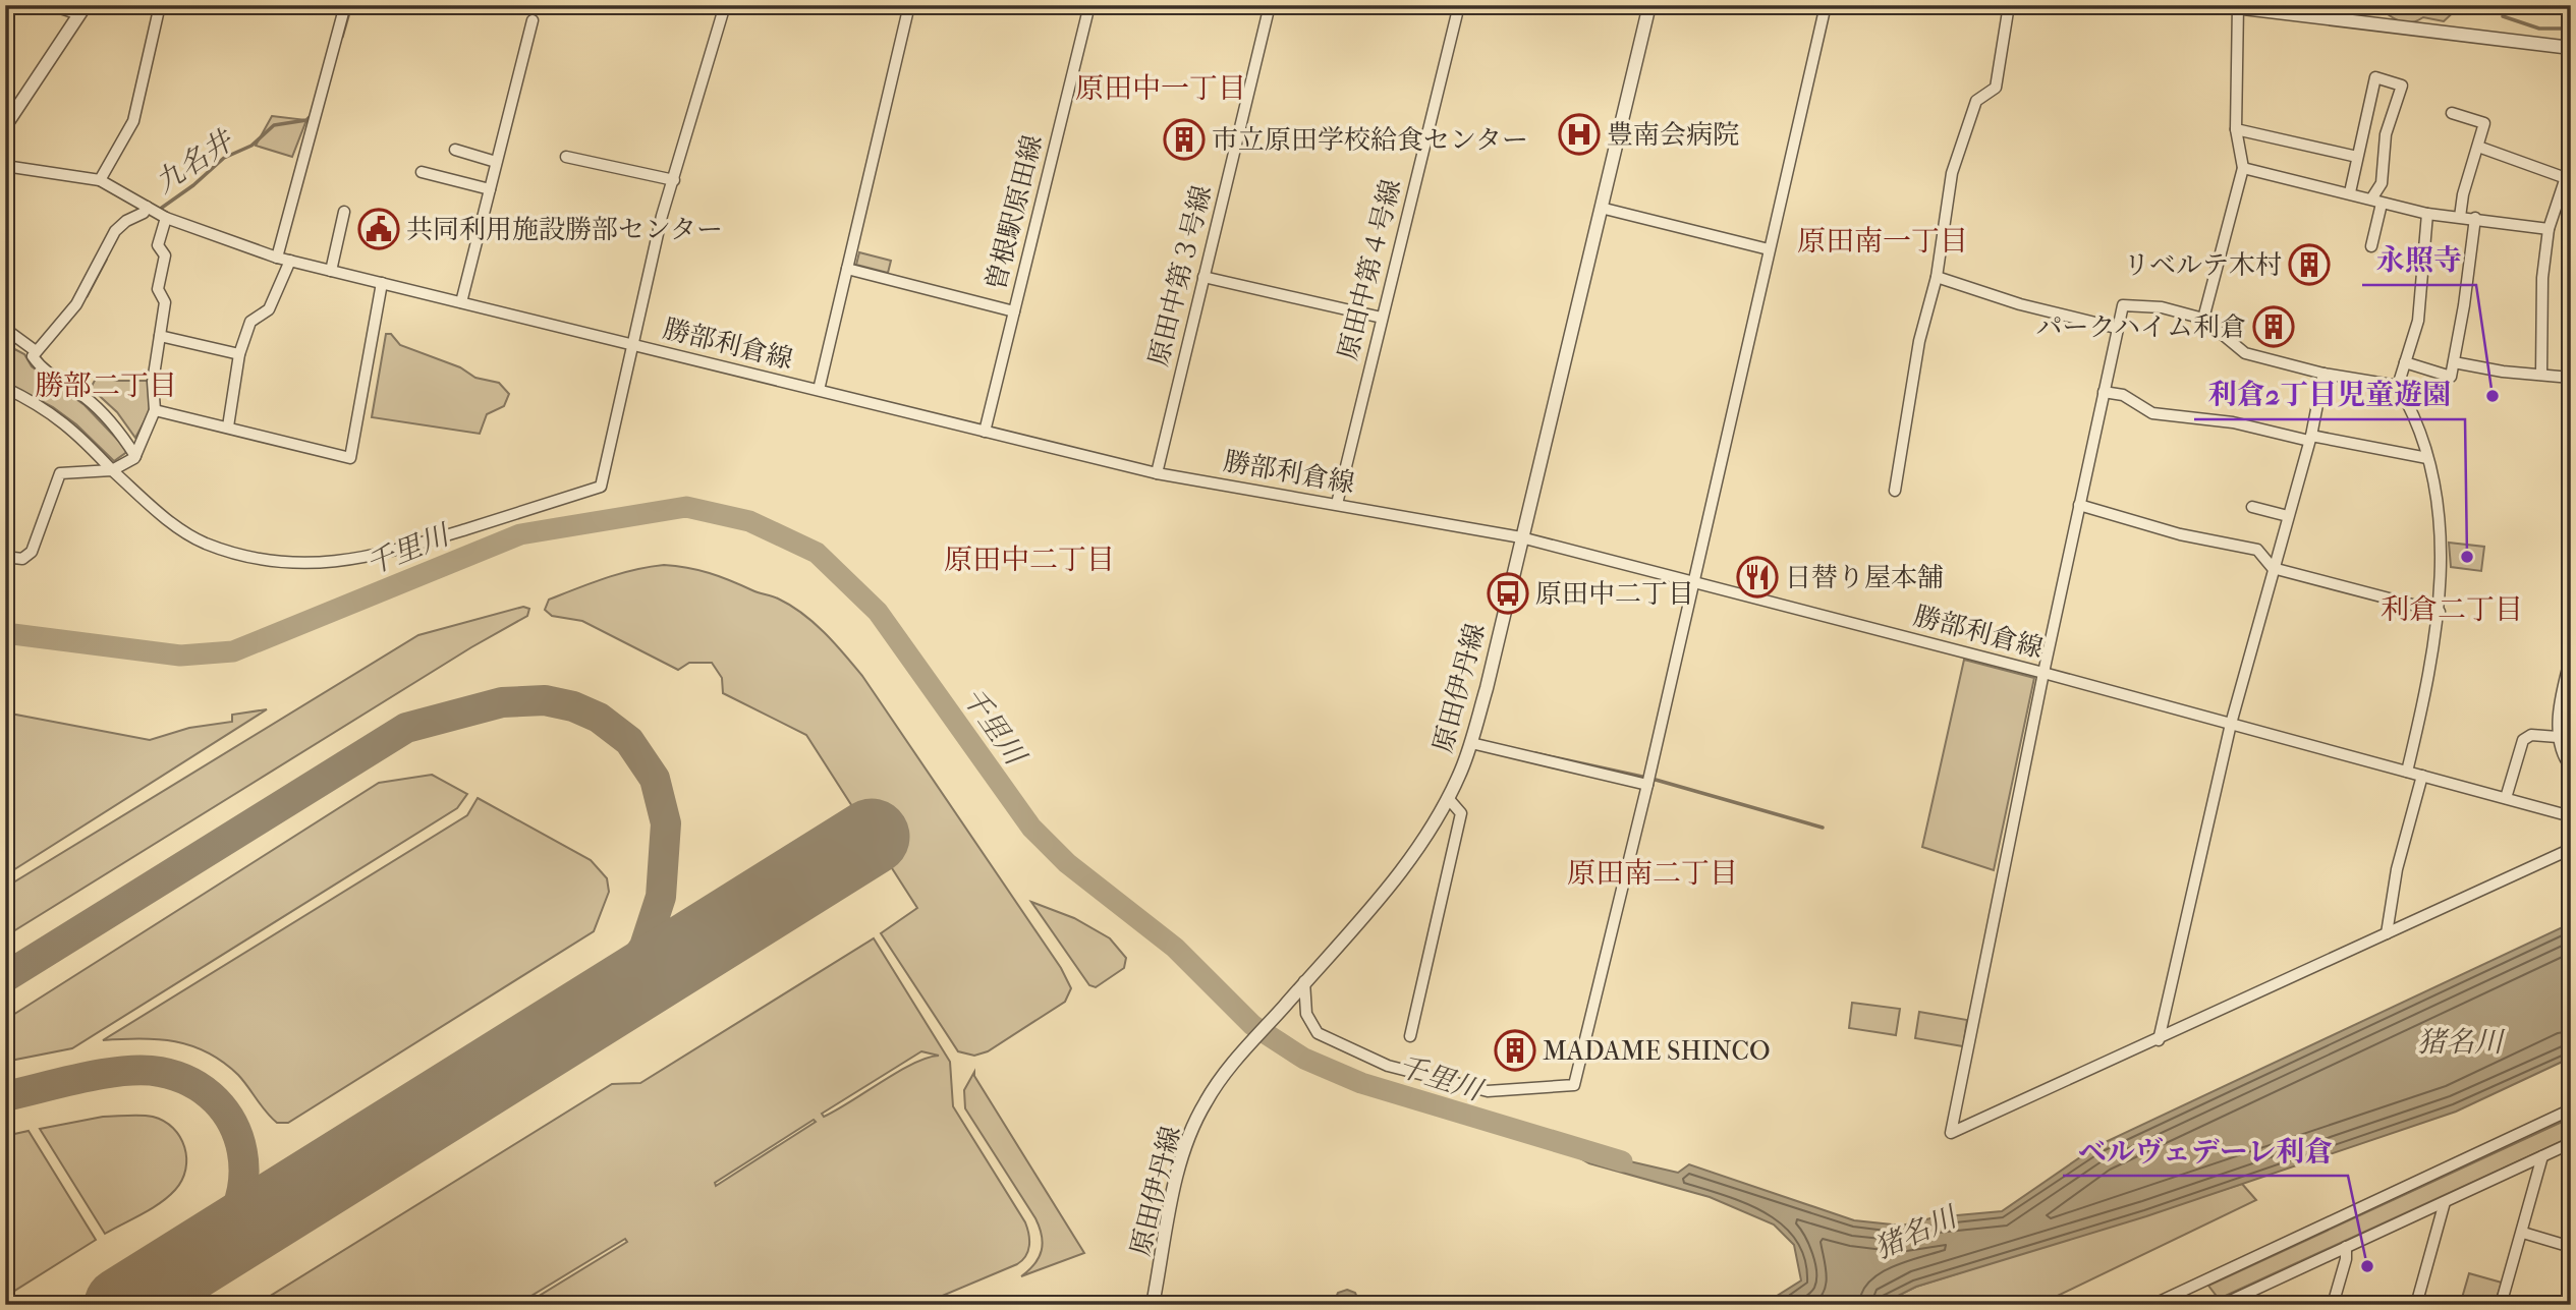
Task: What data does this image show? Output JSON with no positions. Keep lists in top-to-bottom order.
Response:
{
  "streets": {
    "street": [
      "曽根駅原田線",
      "原田中第４号線",
      "原田中第３号線",
      "勝部利倉線",
      "原田伊丹線"
    ]
  },
  "crossings": [
    ["曽根駅原田線", "勝部利倉線"],
    ["原田中第４号線", "勝部利倉線"],
    ["原田中第３号線", "勝部利倉線"],
    ["勝部利倉線", "原田伊丹線"]
  ],
  "districts": [
    "原田中一丁目",
    "原田南一丁目",
    "勝部二丁目",
    "原田中二丁目",
    "利倉二丁目",
    "原田南二丁目"
  ],
  "water": ["九名井", "千里川", "猪名川"],
  "places": {
    "hospital": ["豊南会病院"],
    "building": [
      "市立原田学校給食センター",
      "リベルテ木村",
      "パークハイム利倉",
      "MADAME SHINCO"
    ],
    "public building": ["共同利用施設勝部センター"],
    "other": ["永照寺", "利倉2丁目児童遊園", "ベルヴェデーレ利倉"],
    "restaurant": ["日替り屋本舗"],
    "bus stop": ["原田中二丁目"]
  }
}
